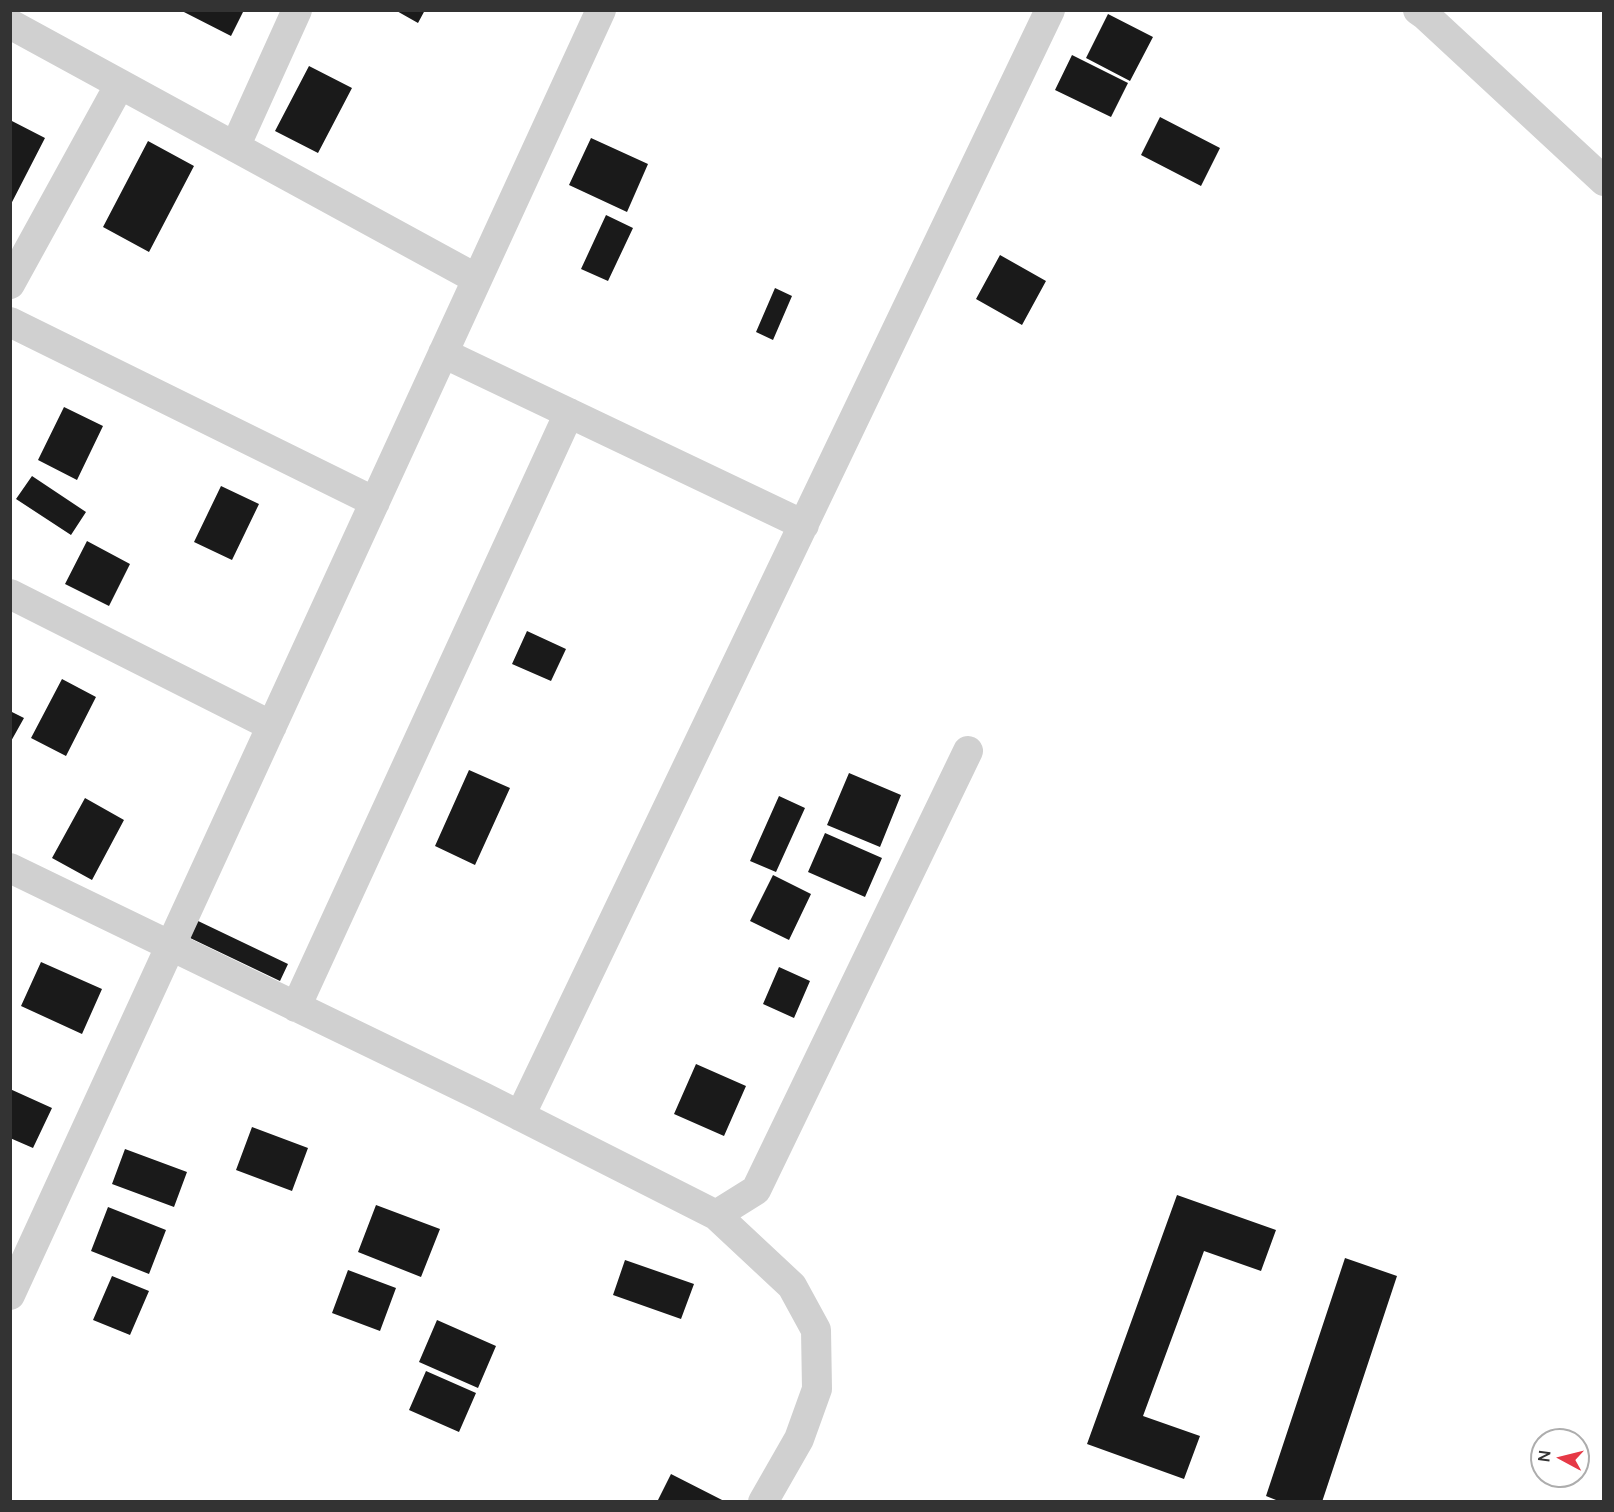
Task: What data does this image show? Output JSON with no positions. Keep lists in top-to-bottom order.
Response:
{
  "north": "left"
}
